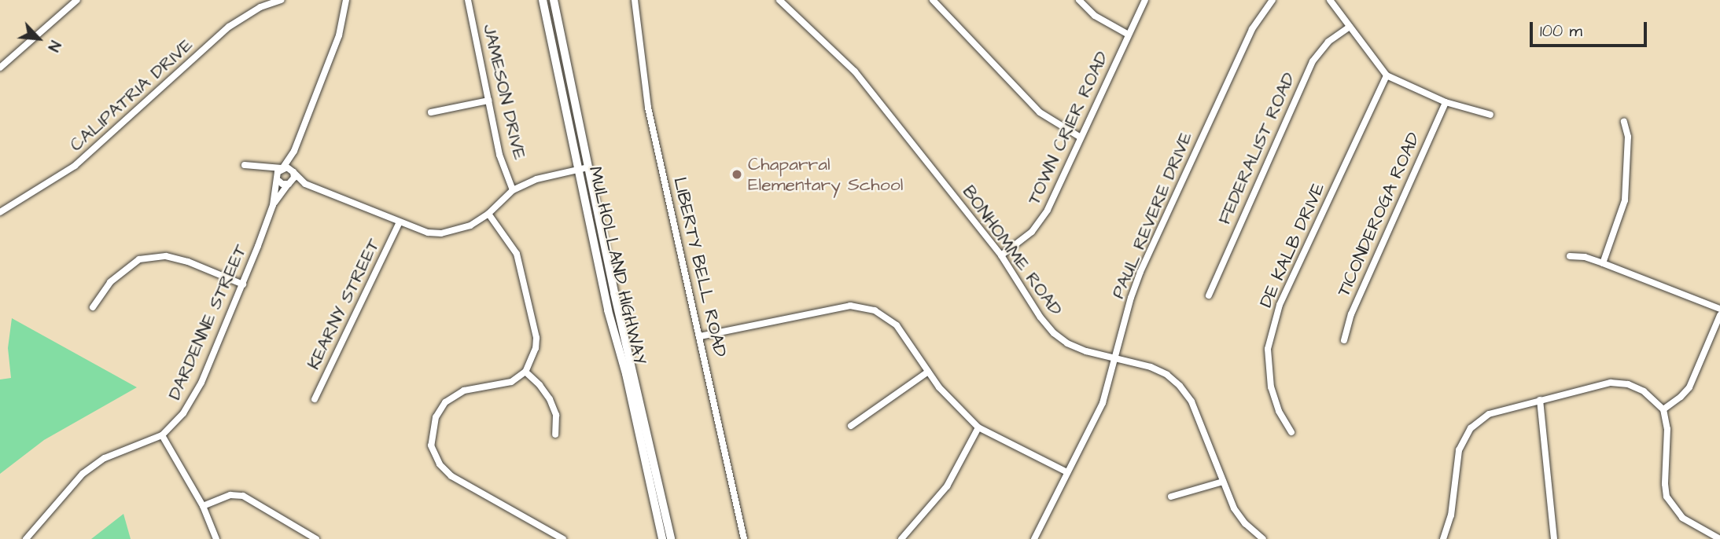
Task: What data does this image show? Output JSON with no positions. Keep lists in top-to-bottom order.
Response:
{
  "streets": {
    "main road": ["MULHOLLAND HIGHWAY"],
    "street": [
      "JAMESON DRIVE",
      "CALIPATRIA DRIVE",
      "TOWN CRIER ROAD",
      "FEDERALIST ROAD",
      "TICONDEROGA ROAD",
      "PAUL REVERE DRIVE",
      "DE KALB DRIVE",
      "BONHOMME ROAD",
      "LIBERTY BELL ROAD",
      "KEARNY STREET",
      "DARDENNE STREET"
    ]
  },
  "crossings": [
    ["TOWN CRIER ROAD", "BONHOMME ROAD"],
    ["PAUL REVERE DRIVE", "BONHOMME ROAD"]
  ],
  "places": ["Chaparral Elementary School"],
  "scale_bar": "100 m",
  "north": "bottom right"
}
